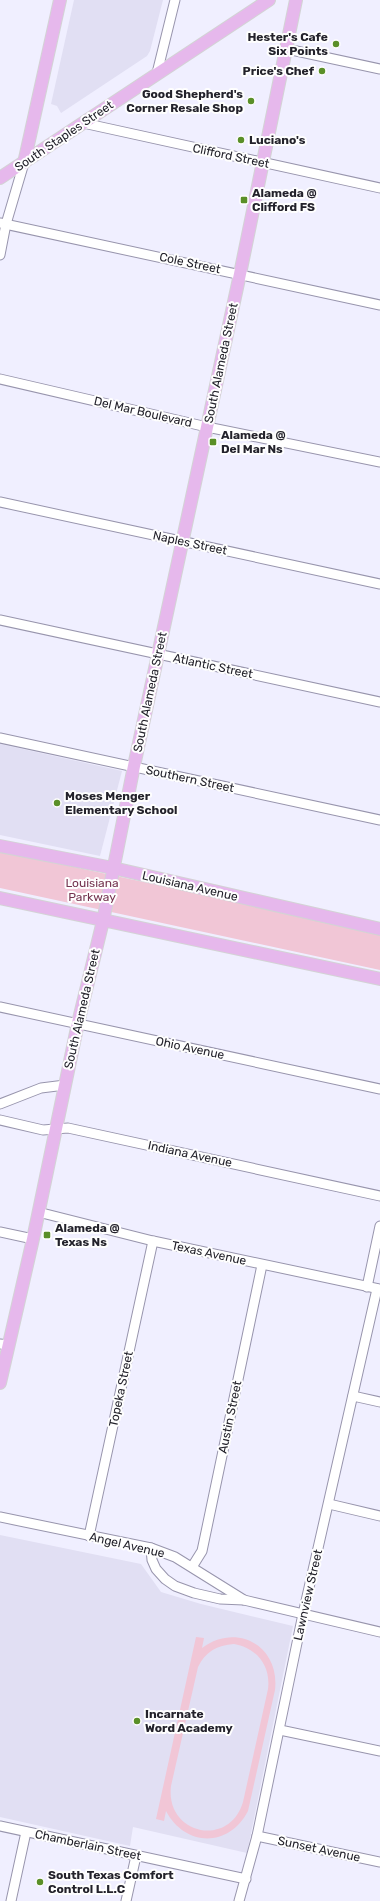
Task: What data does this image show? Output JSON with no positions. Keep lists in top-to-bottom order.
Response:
{
  "streets": {
    "main road": ["South Staples Street", "South Alameda Street", "Louisiana Avenue"],
    "street": [
      "Clifford Street",
      "Cole Street",
      "Del Mar Boulevard",
      "Naples Street",
      "Atlantic Street",
      "Southern Street",
      "Ohio Avenue",
      "Indiana Avenue",
      "Texas Avenue",
      "Topeka Street",
      "Austin Street",
      "Angel Avenue",
      "Lawnview Street",
      "Chamberlain Street",
      "Sunset Avenue"
    ]
  },
  "crossings": [
    ["South Staples Street", "Clifford Street"],
    ["Clifford Street", "South Alameda Street"],
    ["Cole Street", "South Alameda Street"],
    ["South Alameda Street", "Del Mar Boulevard"],
    ["South Alameda Street", "Naples Street"],
    ["South Alameda Street", "Atlantic Street"],
    ["South Alameda Street", "Southern Street"],
    ["South Alameda Street", "Louisiana Avenue"],
    ["South Alameda Street", "Ohio Avenue"],
    ["South Alameda Street", "Indiana Avenue"],
    ["South Alameda Street", "Texas Avenue"],
    ["Texas Avenue", "Topeka Street"],
    ["Texas Avenue", "Austin Street"],
    ["Texas Avenue", "Lawnview Street"],
    ["Topeka Street", "Angel Avenue"],
    ["Austin Street", "Angel Avenue"],
    ["Lawnview Street", "Chamberlain Street"],
    ["Lawnview Street", "Sunset Avenue"]
  ],
  "parks": ["Louisiana Parkway"],
  "places": {
    "other": [
      "Hester's Cafe Six Points",
      "Price's Chef",
      "Good Shepherd's Corner Resale Shop",
      "Luciano's",
      "Moses Menger Elementary School",
      "Incarnate Word Academy",
      "South Texas Comfort Control L.L.C"
    ],
    "transit": ["Alameda @ Clifford FS", "Alameda @ Del Mar Ns", "Alameda @ Texas Ns"]
  }
}
